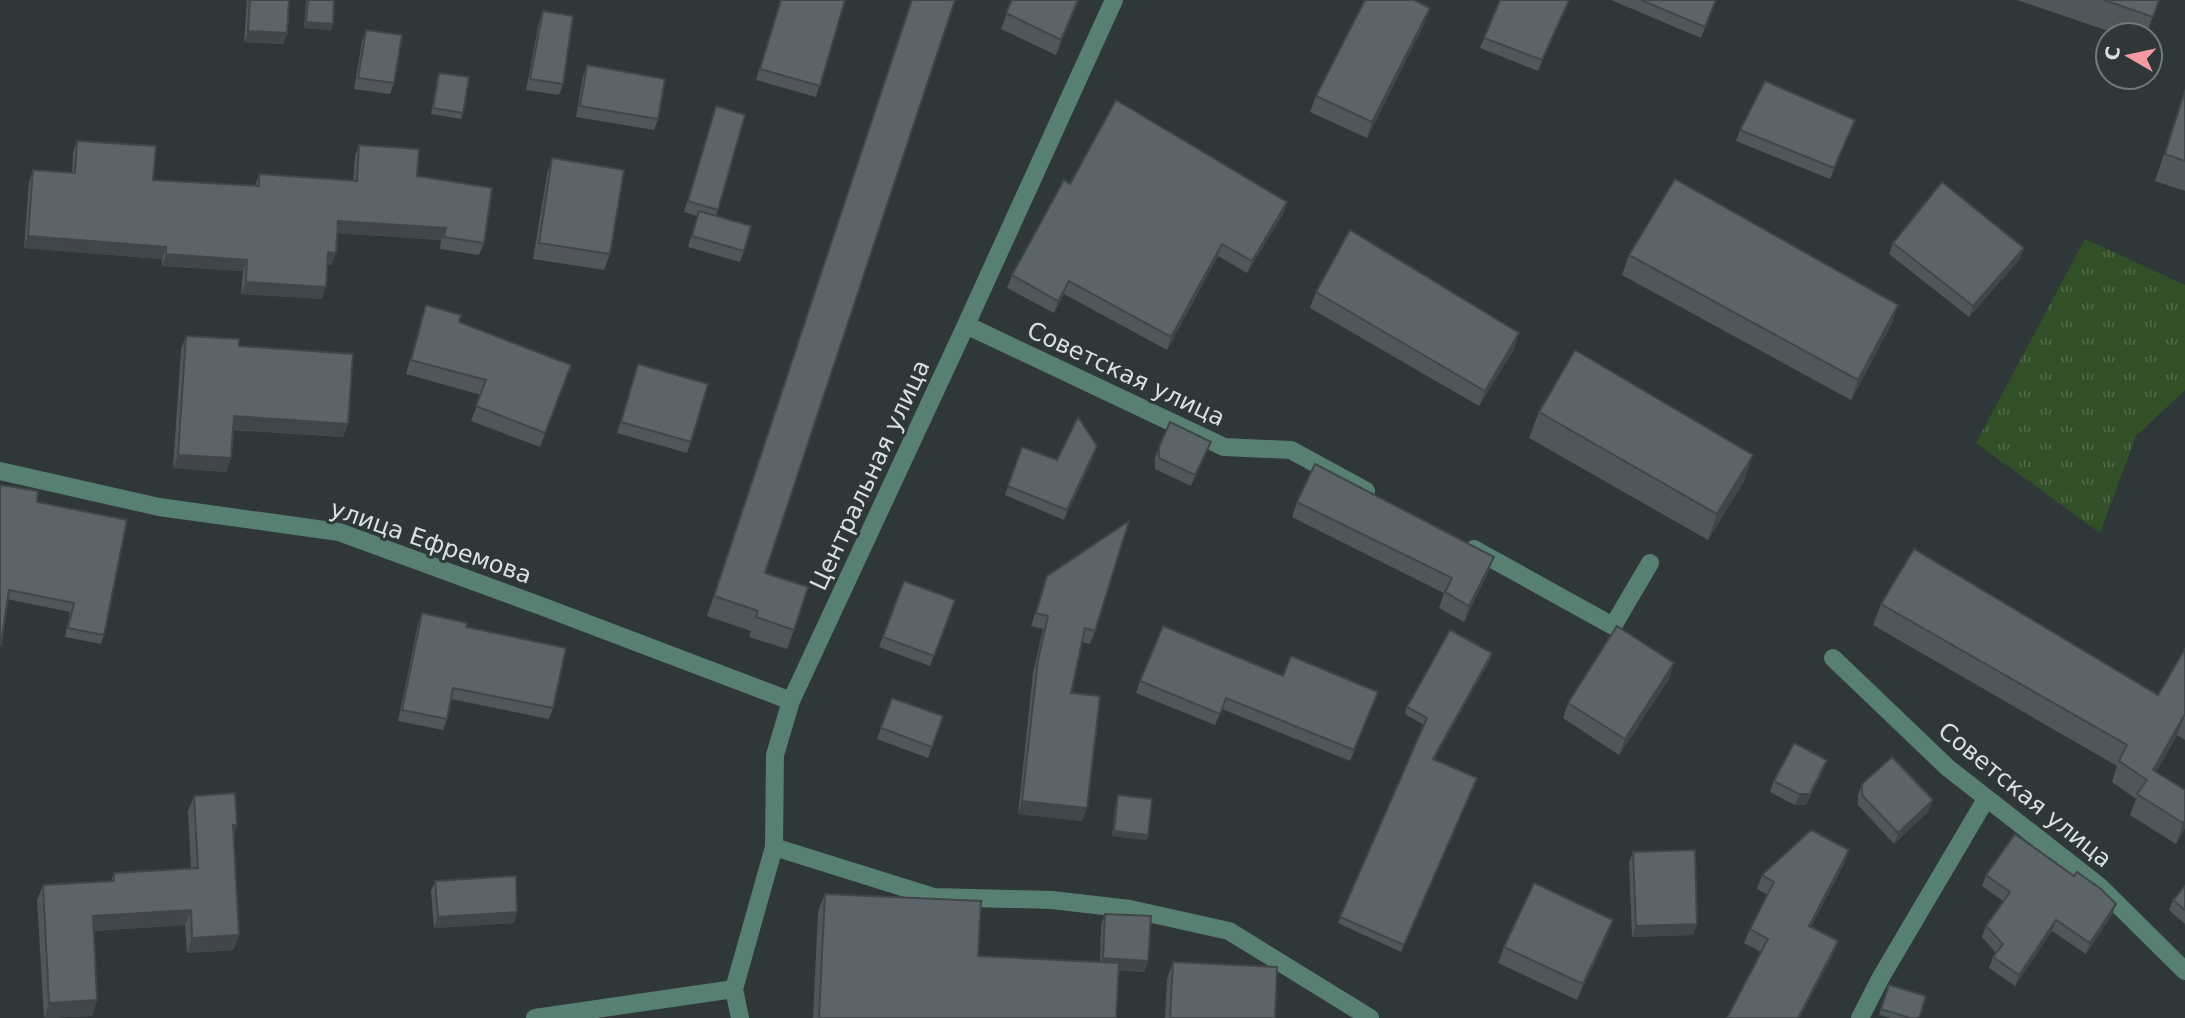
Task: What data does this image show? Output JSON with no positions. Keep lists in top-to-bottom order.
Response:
{
  "streets": {
    "street": ["Советская улица", "Центральная улица", "улица Ефремова"]
  },
  "crossings": [
    ["Советская улица", "Центральная улица"],
    ["Центральная улица", "улица Ефремова"]
  ],
  "north": "left"
}
